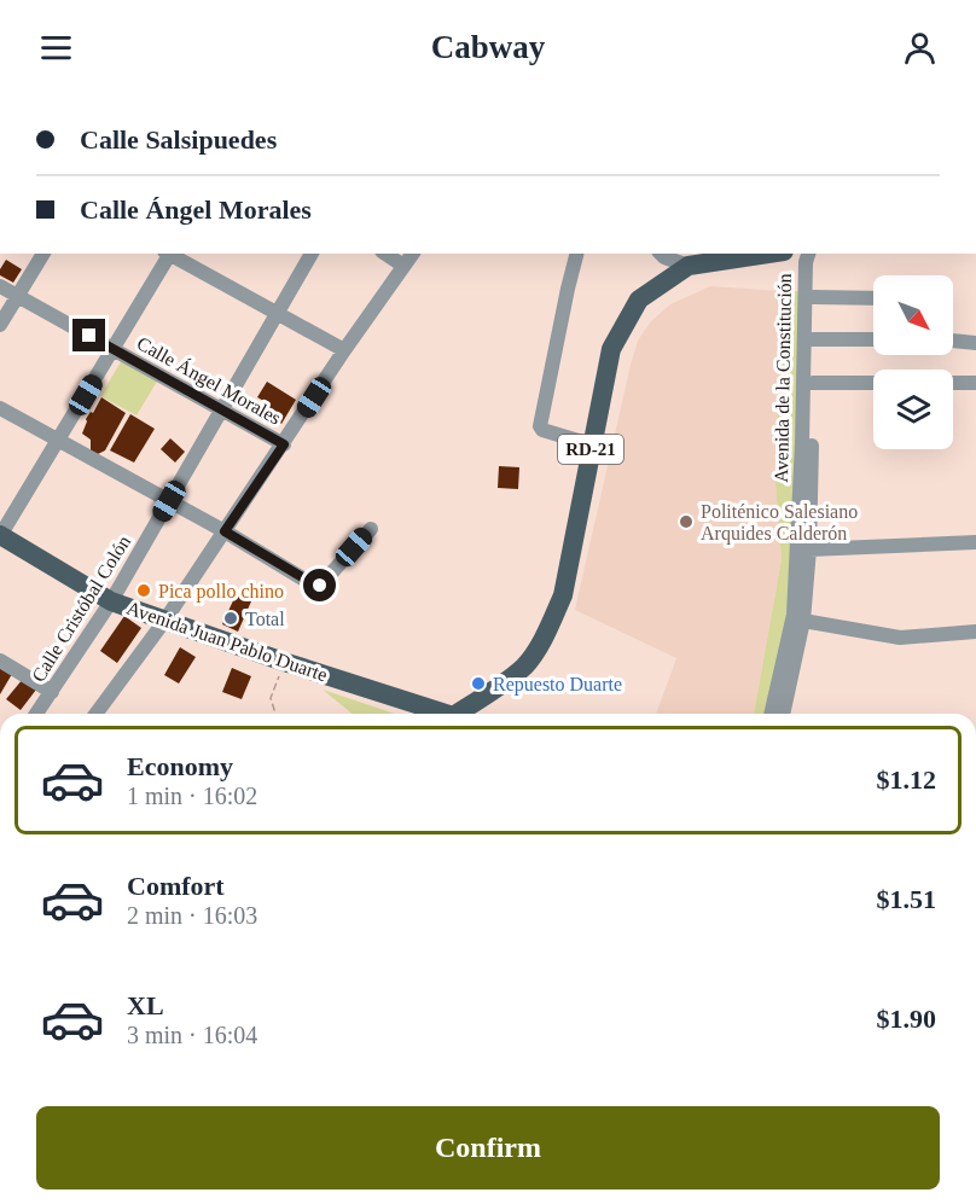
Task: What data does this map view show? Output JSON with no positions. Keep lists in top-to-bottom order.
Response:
{
  "streets": {
    "main road": ["RD-21", "Avenida Juan Pablo Duarte"],
    "street": ["Avenida de la Constitución", "Calle Ángel Morales", "Calle Cristóbal Colón"]
  },
  "crossings": [
    ["Calle Ángel Morales", "Calle Cristóbal Colón"],
    ["Calle Cristóbal Colón", "Avenida Juan Pablo Duarte"]
  ],
  "places": [
    "Politénico Salesiano Arquides Calderón",
    "Pica pollo chino",
    "Total",
    "Repuesto Duarte"
  ],
  "north": "bottom right",
  "page": {
    "header": "Cabway",
    "banner": ["Calle Salsipuedes", "Calle Ángel Morales"],
    "list": [
      {
        "name": "Economy",
        "note": "1 min · 16:02",
        "value": "$1.12"
      },
      {
        "name": "Comfort",
        "note": "2 min · 16:03",
        "value": "$1.51"
      },
      {
        "name": "XL",
        "note": "3 min · 16:04",
        "value": "$1.90"
      }
    ],
    "buttons": "Confirm"
  }
}
